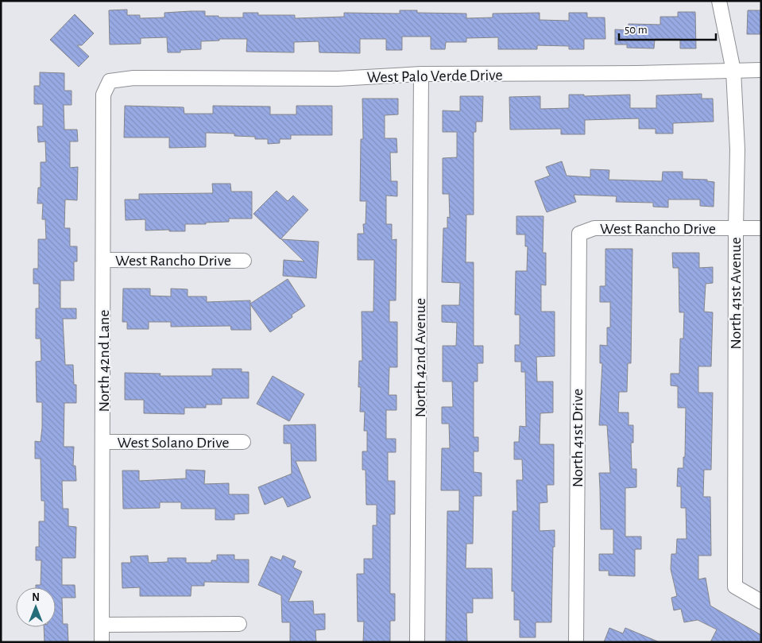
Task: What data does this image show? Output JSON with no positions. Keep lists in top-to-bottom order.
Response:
{
  "streets": {
    "street": [
      "West Palo Verde Drive",
      "West Rancho Drive",
      "North 41st Avenue",
      "North 42nd Avenue",
      "North 42nd Lane",
      "North 41st Drive",
      "West Solano Drive"
    ]
  },
  "crossings": [
    ["West Palo Verde Drive", "North 41st Avenue"],
    ["West Palo Verde Drive", "North 42nd Avenue"],
    ["West Palo Verde Drive", "North 42nd Lane"],
    ["West Rancho Drive", "North 41st Avenue"],
    ["West Rancho Drive", "North 42nd Lane"],
    ["West Rancho Drive", "North 41st Drive"],
    ["North 42nd Lane", "West Solano Drive"]
  ],
  "scale_bar": "50 m",
  "north": "top"
}
